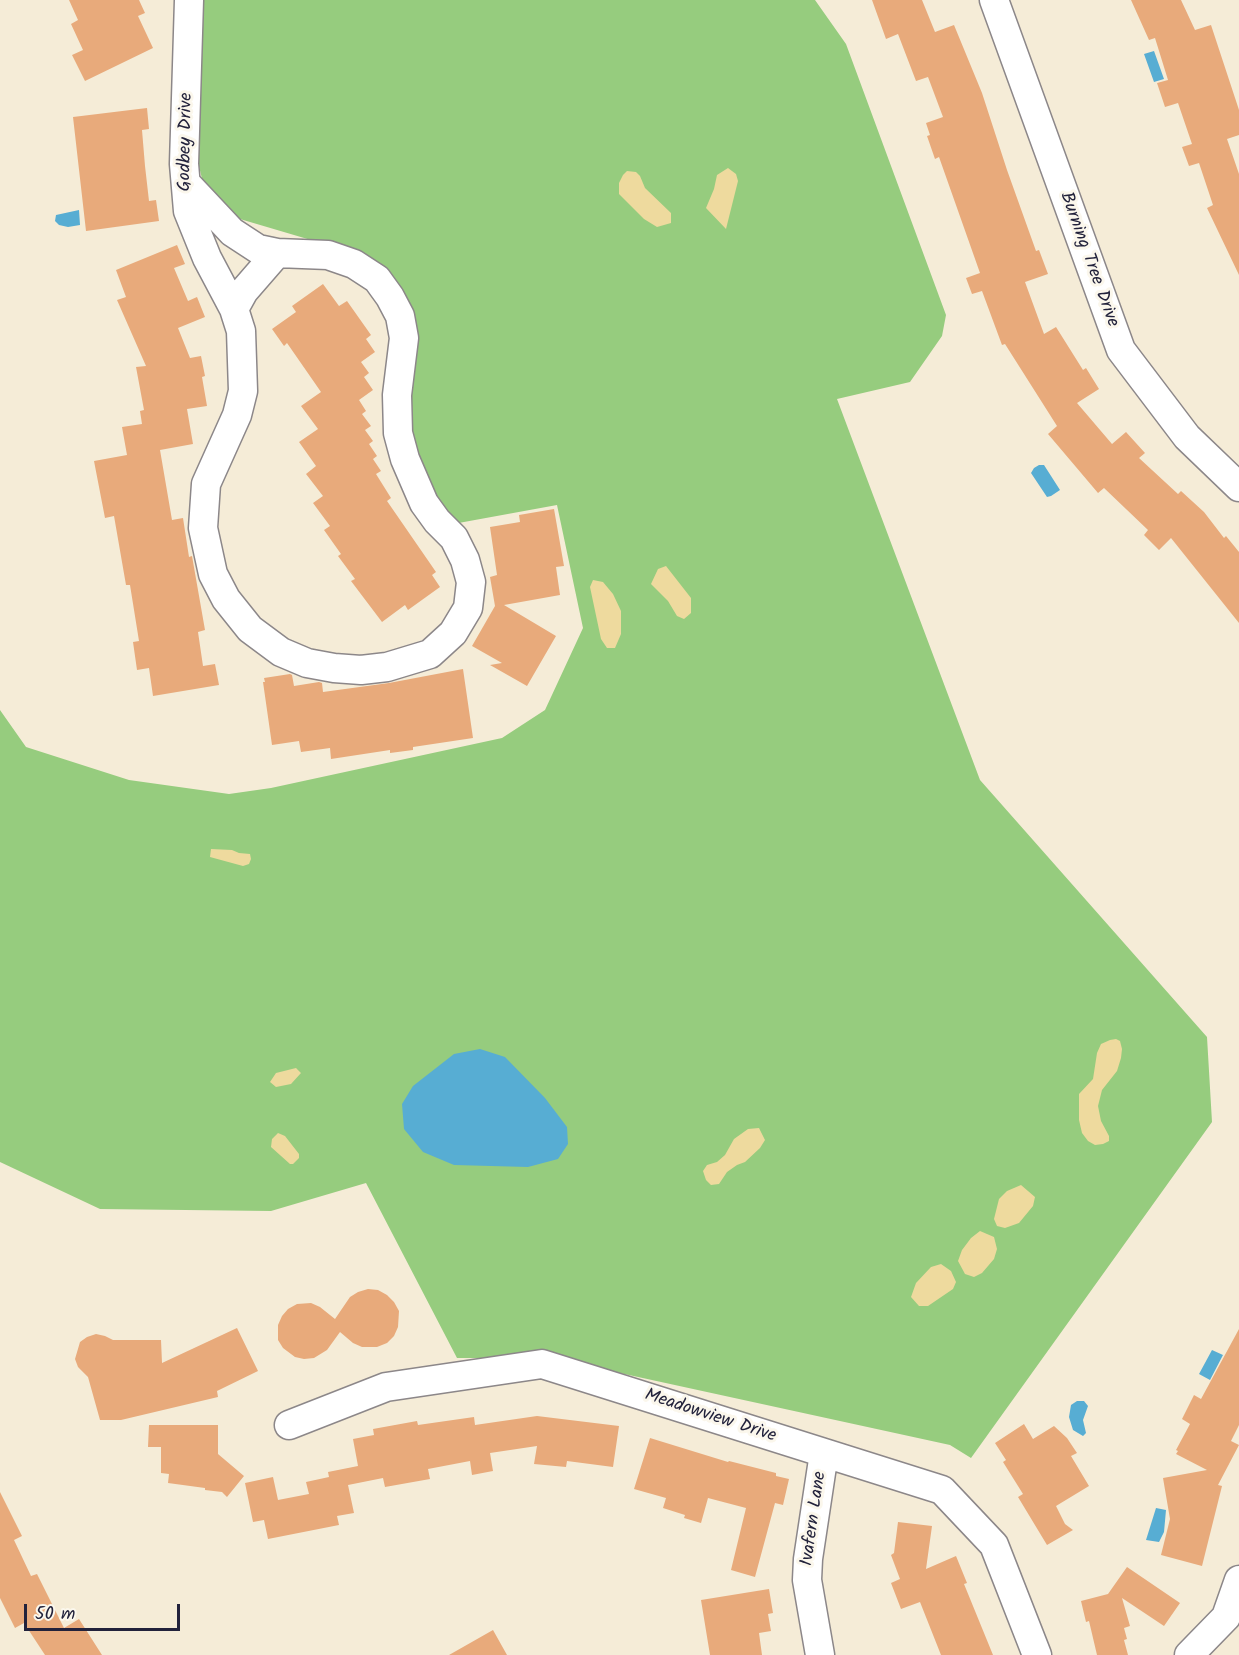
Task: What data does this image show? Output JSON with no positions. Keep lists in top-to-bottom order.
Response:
{
  "streets": {
    "street": [
      "Godbey Drive",
      "Burning Tree Drive",
      "Meadowview Drive",
      "Ivafern Lane"
    ]
  },
  "crossings": [
    ["Meadowview Drive", "Ivafern Lane"]
  ],
  "scale_bar": "50 m"
}
